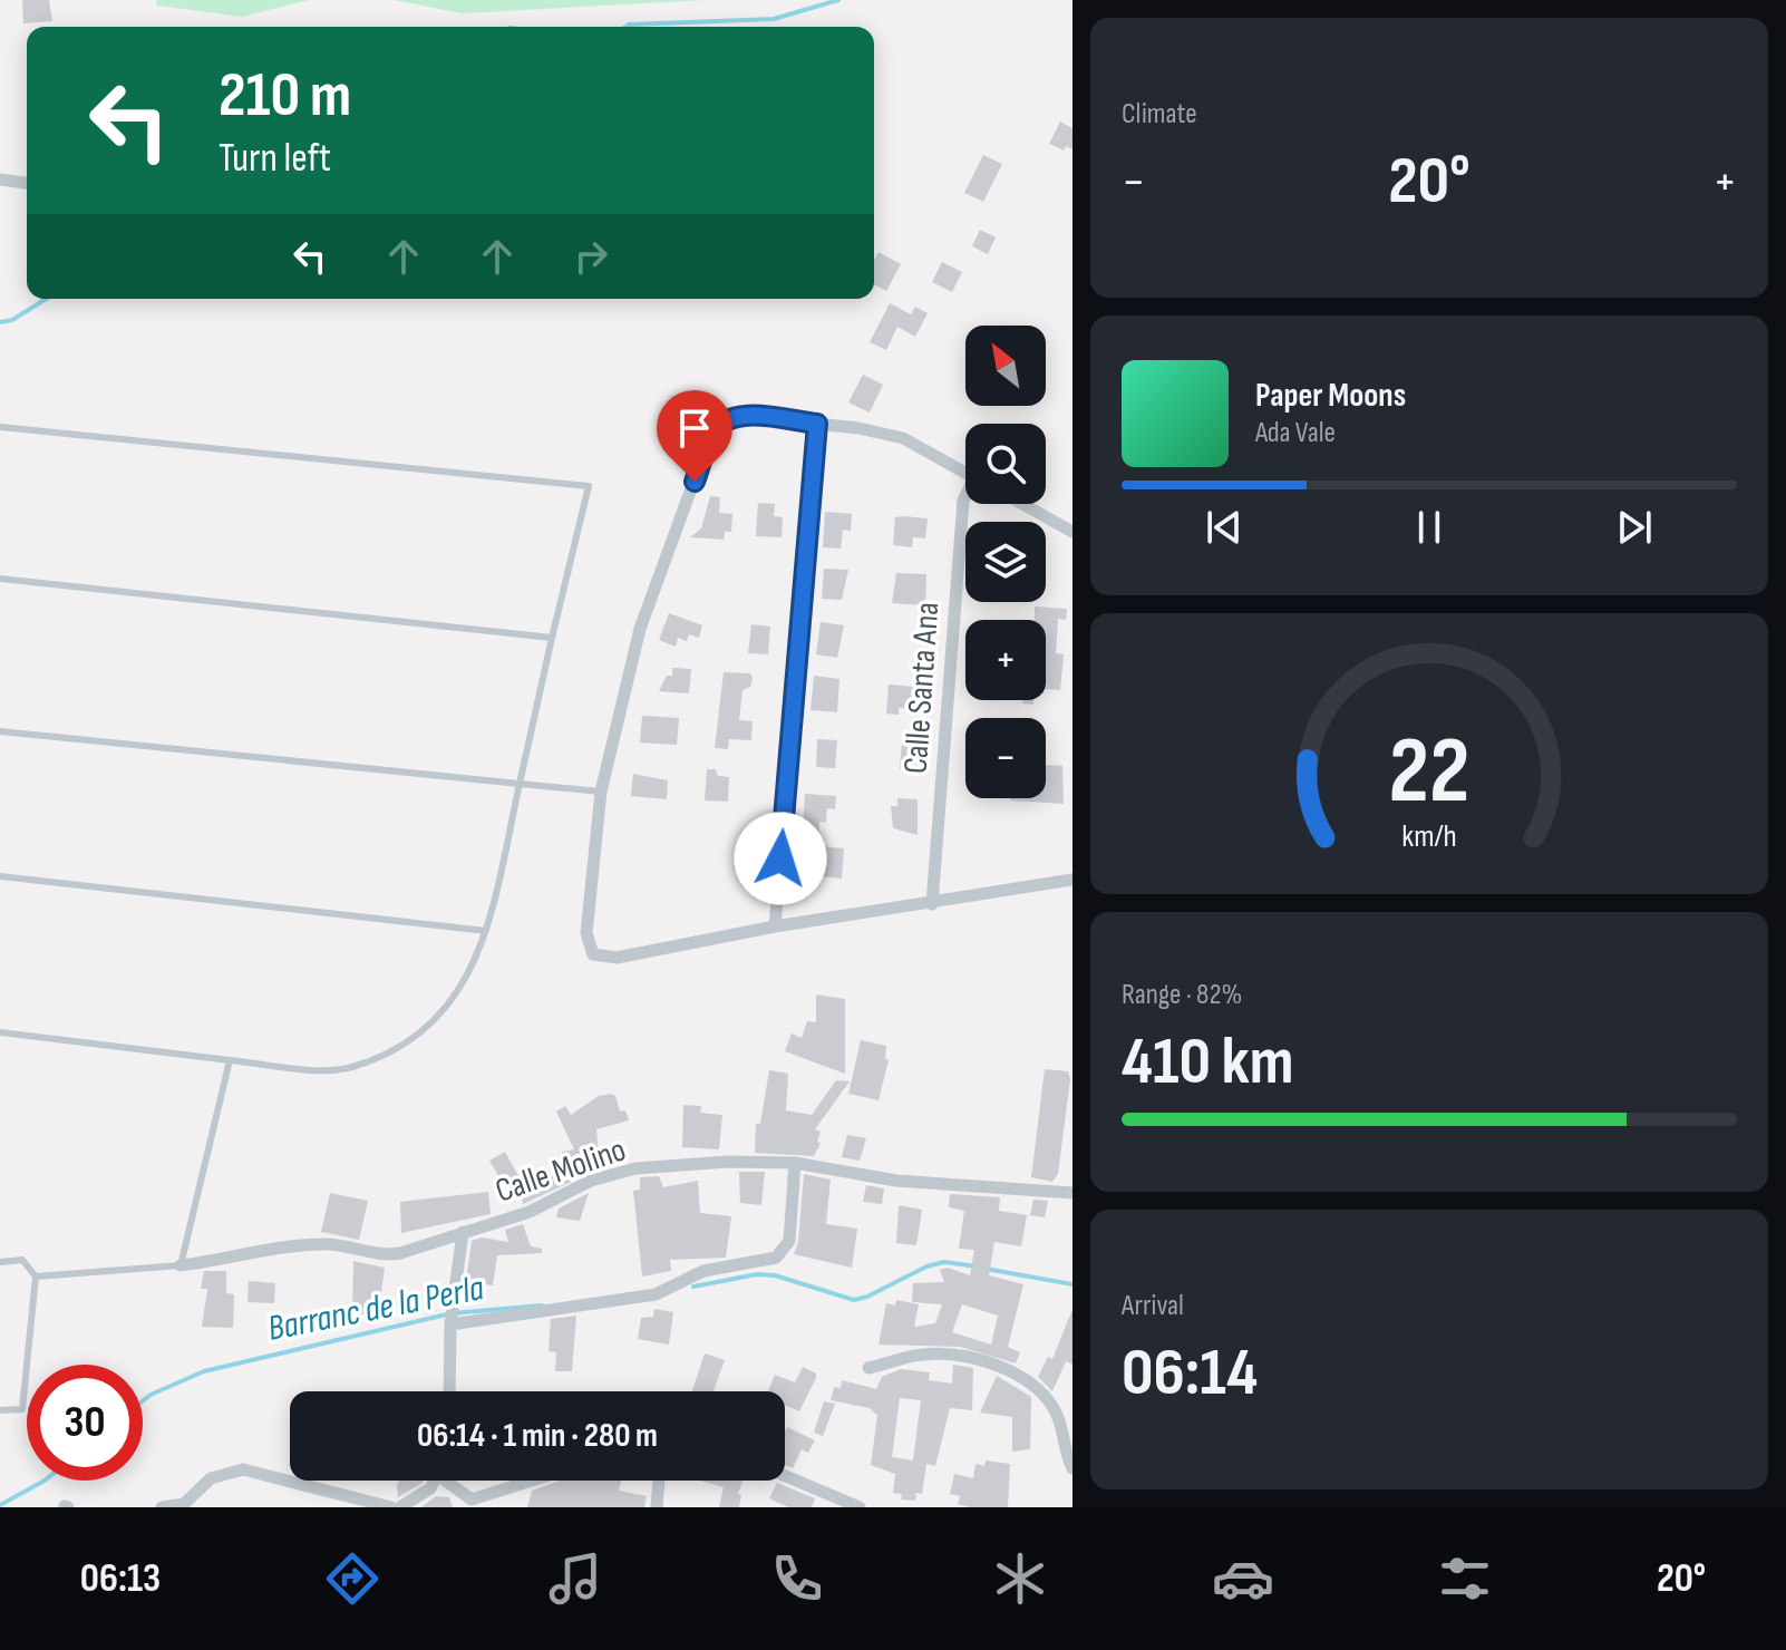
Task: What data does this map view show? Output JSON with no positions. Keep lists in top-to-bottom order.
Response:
{
  "streets": {
    "street": ["Calle Santa Ana", "Calle Molino"]
  },
  "water": ["Barranc de la Perla"],
  "north": "top left",
  "page": {
    "tile": [
      "Climate",
      ["Range · 82%", "410 km"],
      ["Arrival", "06:14"]
    ],
    "turn": ["210 m", "Turn left"],
    "heat": ["−", "20°", "+"],
    "map_buttons": ["+", "−"],
    "song": ["Paper Moons", "Ada Vale"],
    "limit": "30",
    "trip": "06:14 · 1 min · 280 m",
    "tabs": ["06:13", "20°"],
    "gauge": ["22", "km/h"]
  }
}
